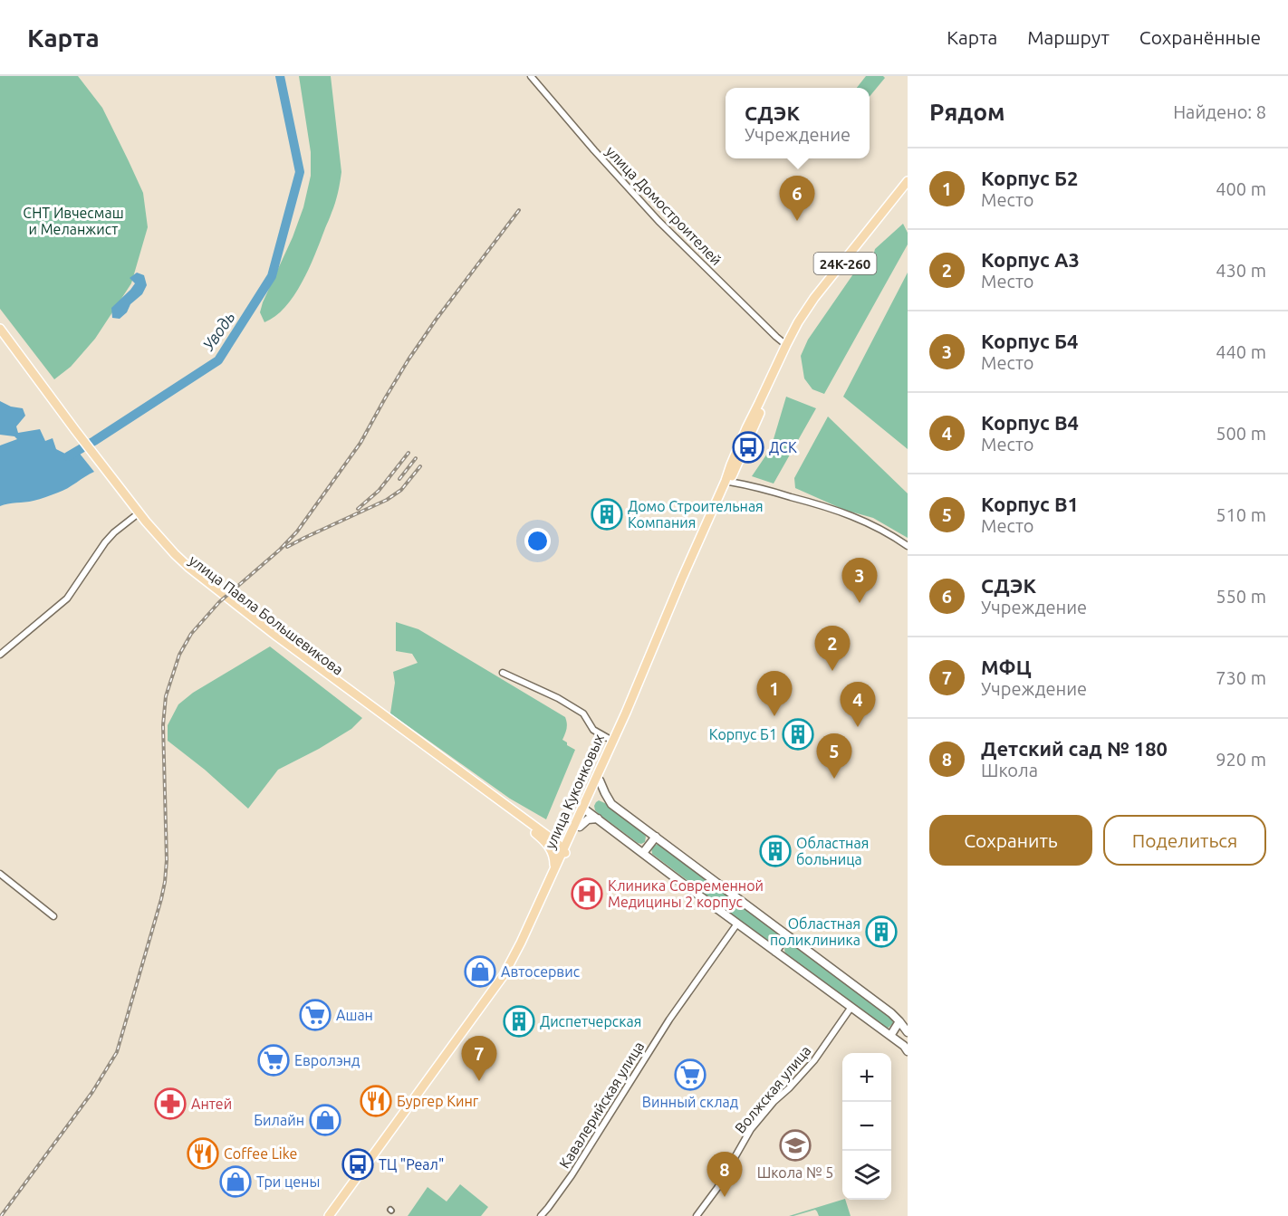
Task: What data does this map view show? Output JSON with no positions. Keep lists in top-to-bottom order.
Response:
{
  "streets": {
    "main road": ["24К-260", "улица Павла Большевикова", "улица Куконковых"],
    "street": ["улица Домостроителей", "Волжская улица", "Кавалерийская улица"]
  },
  "crossings": [
    ["улица Домостроителей", "24К-260"],
    ["улица Домостроителей", "улица Куконковых"],
    ["24К-260", "улица Куконковых"],
    ["улица Павла Большевикова", "улица Куконковых"]
  ],
  "water": ["Уводь"],
  "parks": ["СНТ Ивчесмаш и Меланжист"],
  "places": {
    "bus stop": ["ДСК", "ТЦ \"Реал\""],
    "building": [
      "Домо Строительная Компания",
      "Корпус Б1",
      "Областная больница",
      "Областная поликлиника",
      "Диспетчерская"
    ],
    "hospital": ["Клиника Современной Медицины 2 корпус"],
    "shop": ["Автосервис", "Билайн", "Три цены"],
    "supermarket": ["Ашан", "Евролэнд", "Винный склад"],
    "restaurant": ["Бургер Кинг", "Coffee Like"],
    "pharmacy": ["Антей"],
    "school or university": ["Школа № 5"]
  },
  "page": {
    "header": "Карта",
    "nav": ["Карта", "Маршрут", "Сохранённые"],
    "heading": ["Рядом", "Найдено: 8"],
    "popup": ["СДЭК", "Учреждение"],
    "list": [
      {
        "mark": "1",
        "name": "Корпус Б2",
        "note": "Место",
        "value": "400 m"
      },
      {
        "mark": "2",
        "name": "Корпус А3",
        "note": "Место",
        "value": "430 m"
      },
      {
        "mark": "3",
        "name": "Корпус Б4",
        "note": "Место",
        "value": "440 m"
      },
      {
        "mark": "4",
        "name": "Корпус В4",
        "note": "Место",
        "value": "500 m"
      },
      {
        "mark": "5",
        "name": "Корпус В1",
        "note": "Место",
        "value": "510 m"
      },
      {
        "mark": "6",
        "name": "СДЭК",
        "note": "Учреждение",
        "value": "550 m"
      },
      {
        "mark": "7",
        "name": "МФЦ",
        "note": "Учреждение",
        "value": "730 m"
      },
      {
        "mark": "8",
        "name": "Детский сад № 180",
        "note": "Школа",
        "value": "920 m"
      }
    ],
    "pins": [
      "6",
      "3",
      "2",
      "1",
      "4",
      "5",
      "7",
      "8"
    ],
    "buttons": ["Сохранить", "Поделиться"],
    "map_buttons": ["+", "−"]
  }
}
